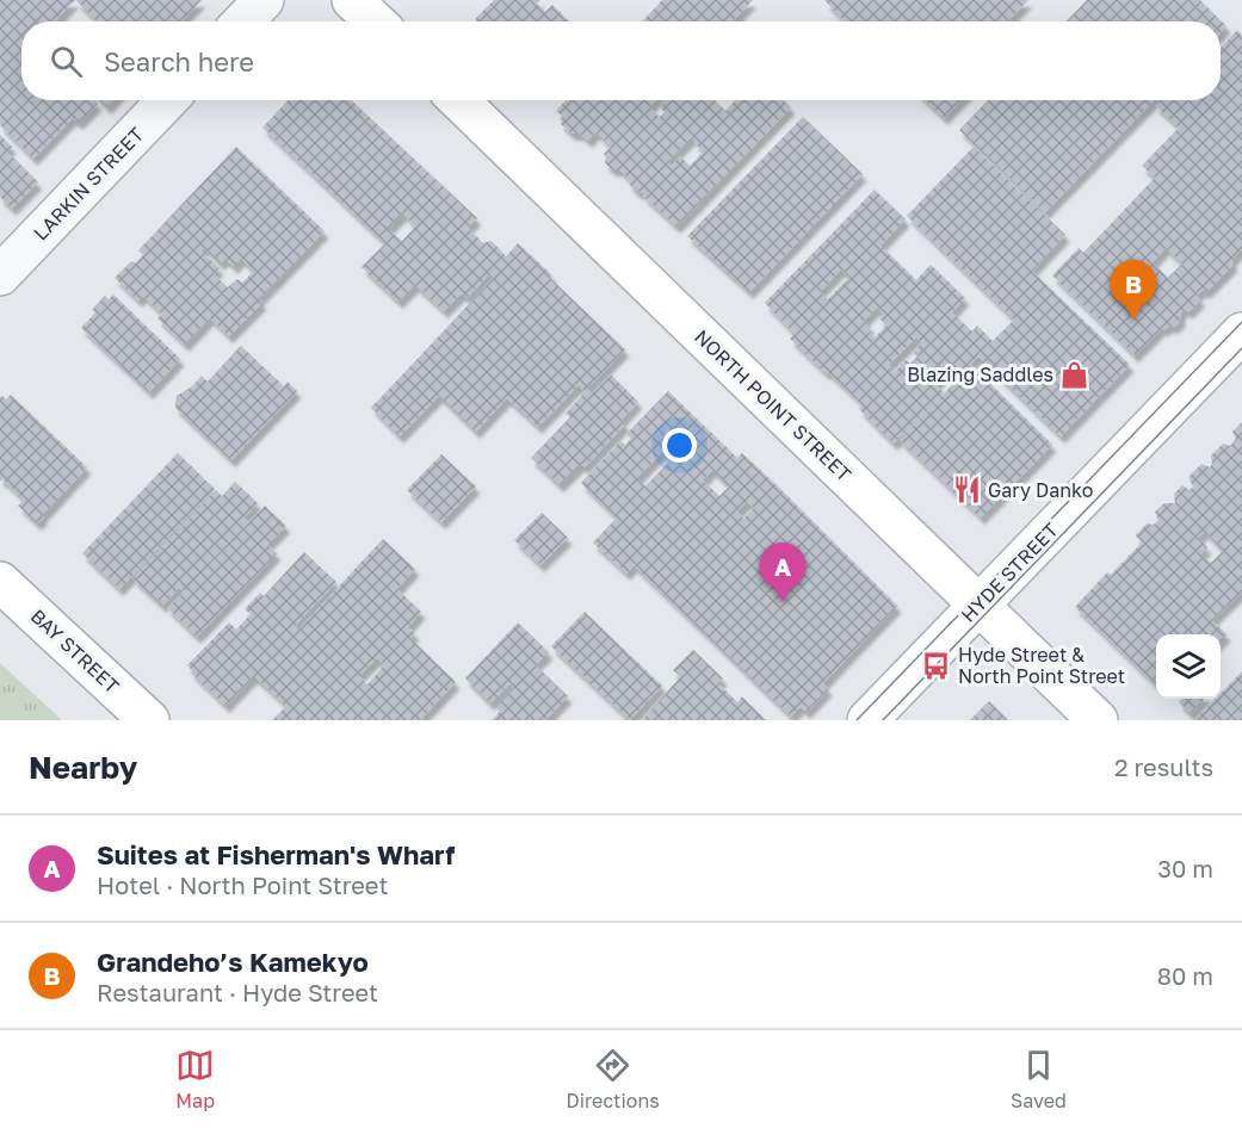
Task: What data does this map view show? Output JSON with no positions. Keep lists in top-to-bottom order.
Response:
{
  "streets": {
    "street": [
      "LARKIN STREET",
      "NORTH POINT STREET",
      "HYDE STREET",
      "BAY STREET"
    ]
  },
  "crossings": [
    ["NORTH POINT STREET", "HYDE STREET"]
  ],
  "places": {
    "shop": ["Blazing Saddles"],
    "restaurant": ["Gary Danko"],
    "bus stop": ["Hyde Street & North Point Street"]
  },
  "page": {
    "search": "Search here",
    "pins": ["B", "A"],
    "heading": ["Nearby", "2 results"],
    "list": [
      {
        "mark": "A",
        "name": "Suites at Fisherman's Wharf",
        "note": "Hotel · North Point Street",
        "value": "30 m"
      },
      {
        "mark": "B",
        "name": "Grandeho’s Kamekyo",
        "note": "Restaurant · Hyde Street",
        "value": "80 m"
      }
    ],
    "nav": ["Map", "Directions", "Saved"]
  }
}
